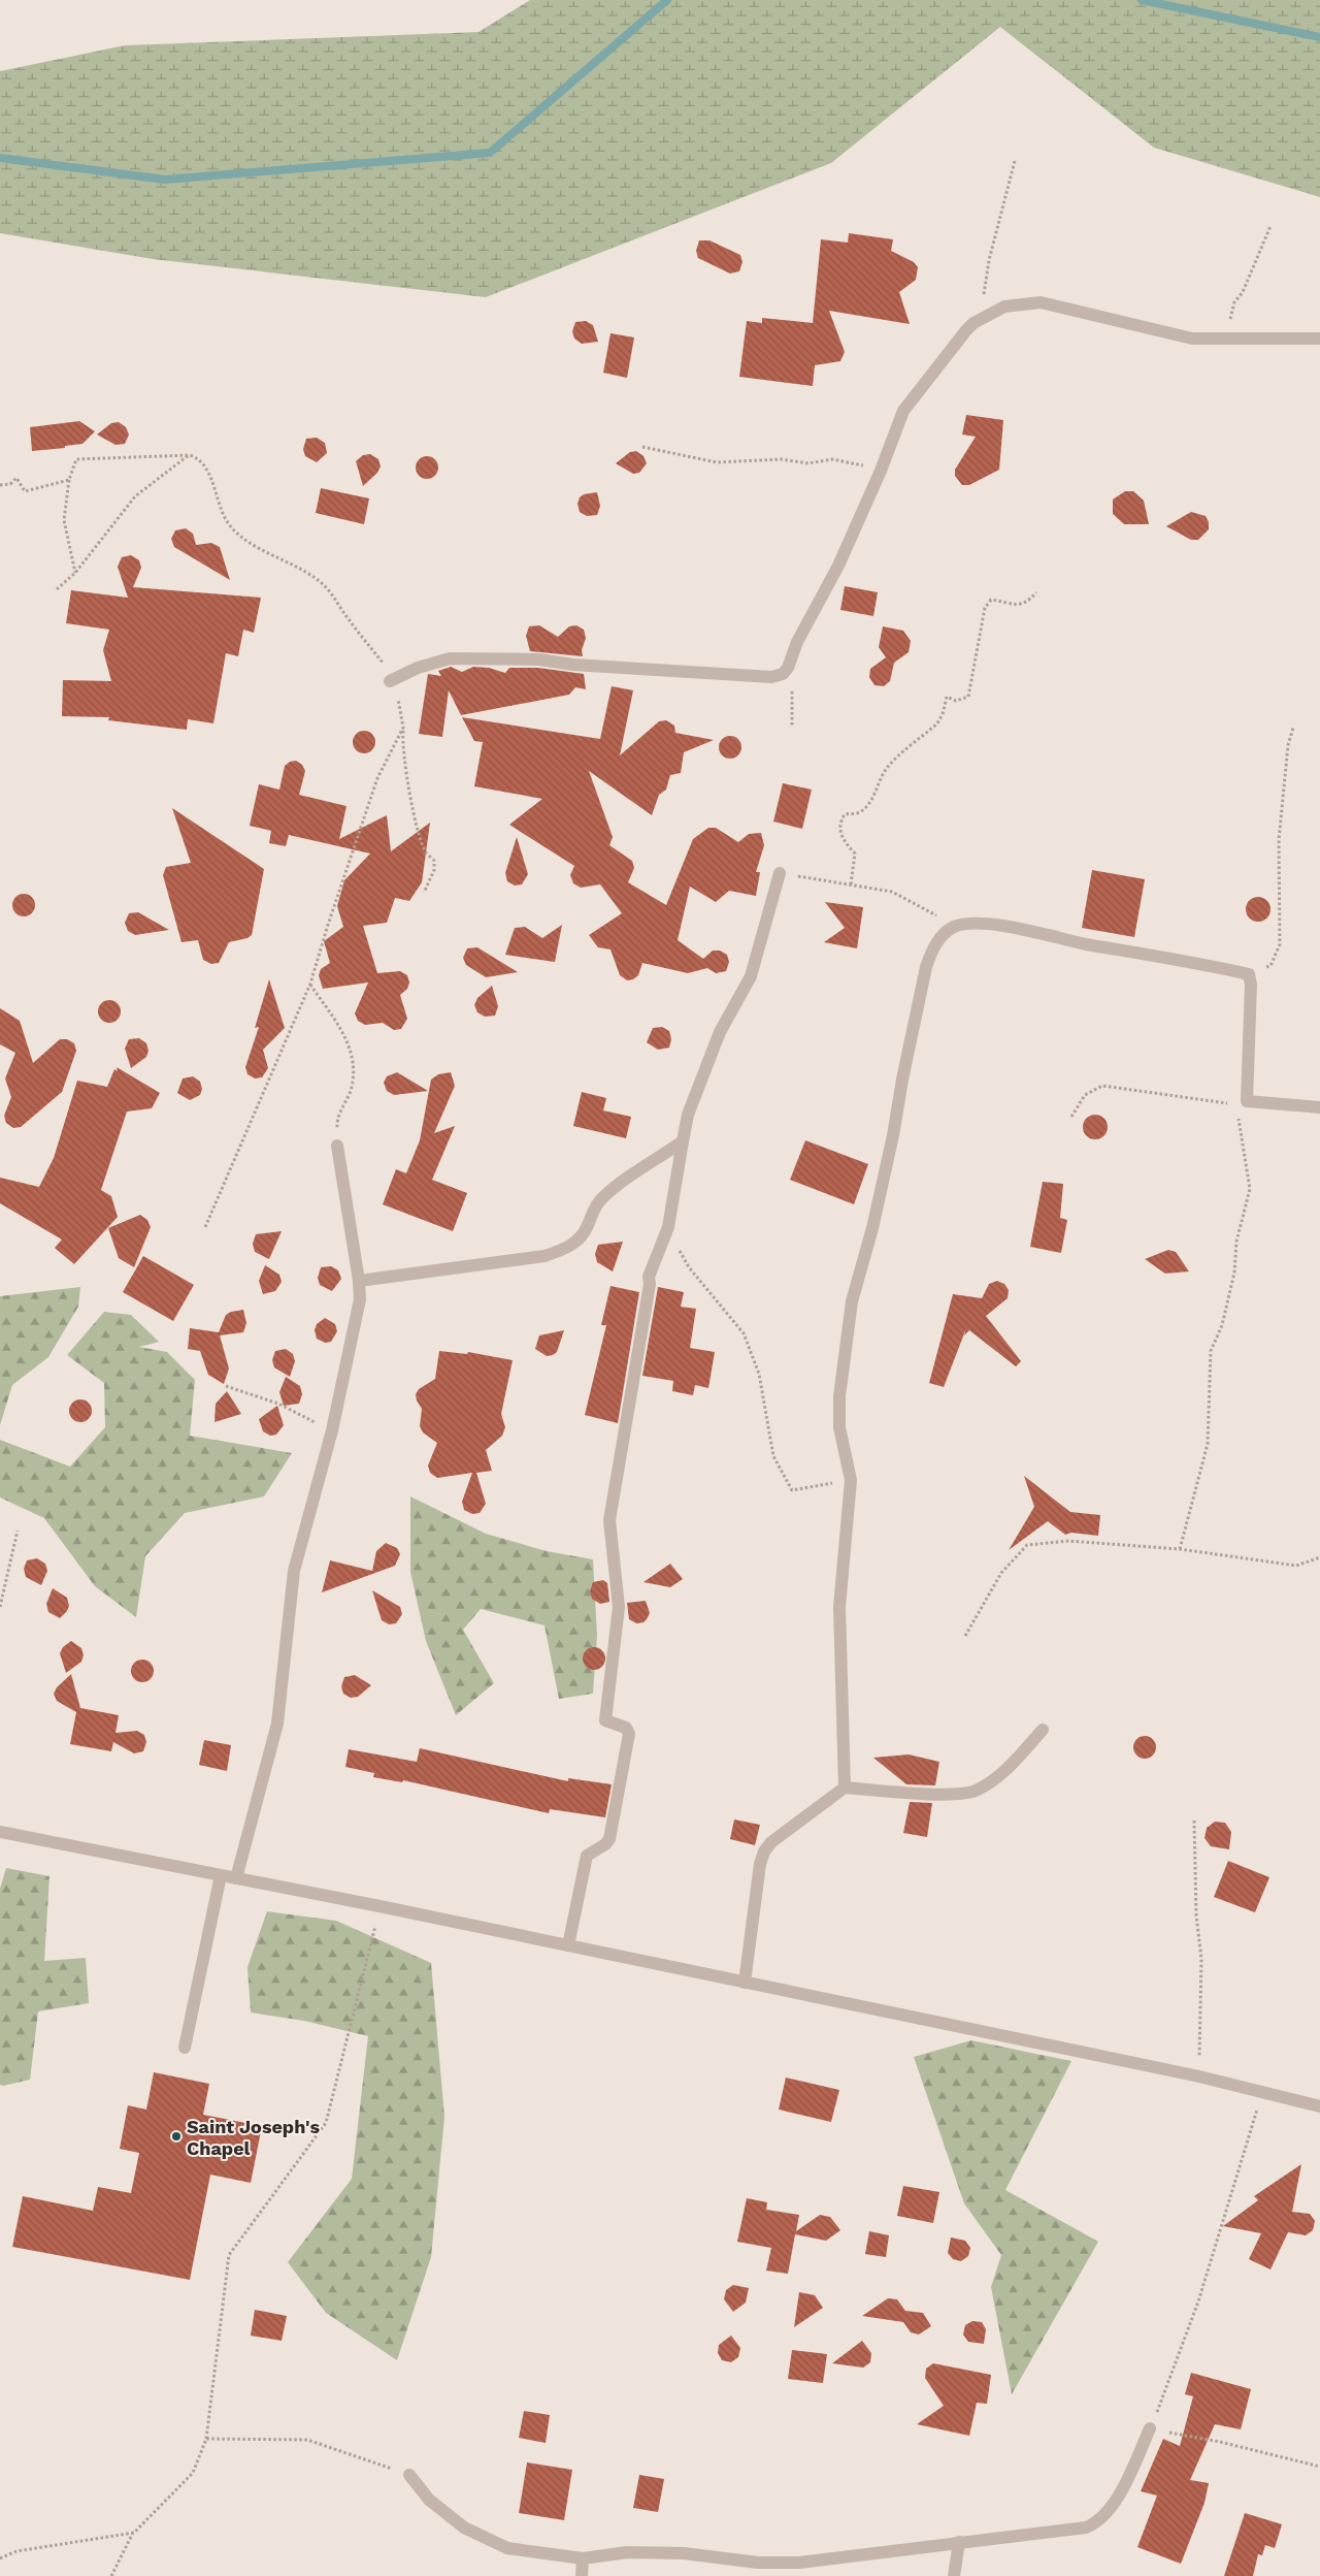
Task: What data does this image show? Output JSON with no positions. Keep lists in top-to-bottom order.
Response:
{
  "places": ["Saint Joseph's Chapel"]
}
